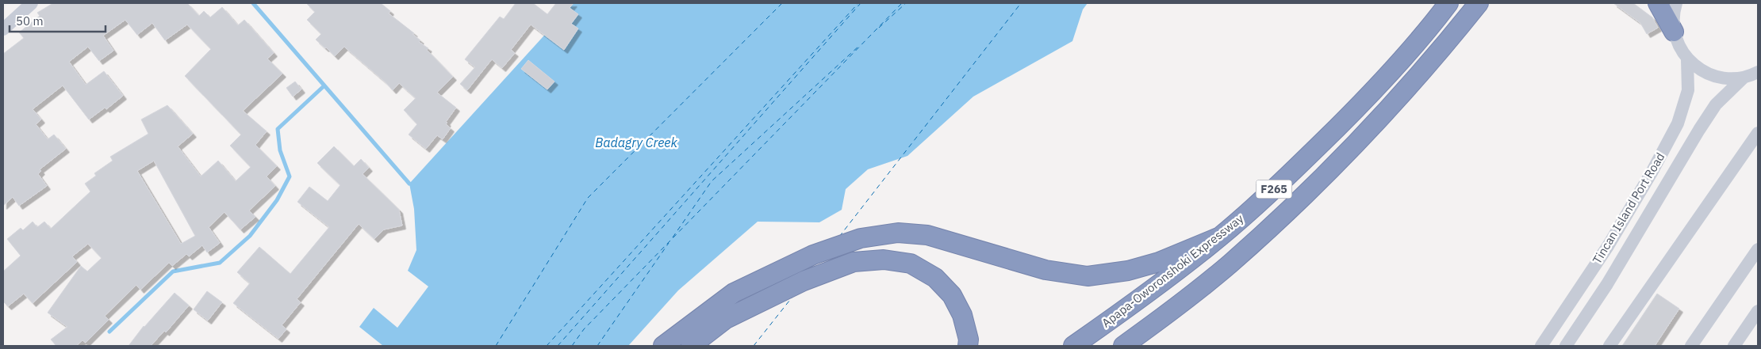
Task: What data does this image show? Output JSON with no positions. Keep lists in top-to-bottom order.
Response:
{
  "streets": {
    "highway": ["F265", "Apapa-Oworonshoki Expressway"],
    "street": ["Tincan Island Port Road"]
  },
  "water": ["Badagry Creek"],
  "scale_bar": "50 m"
}
